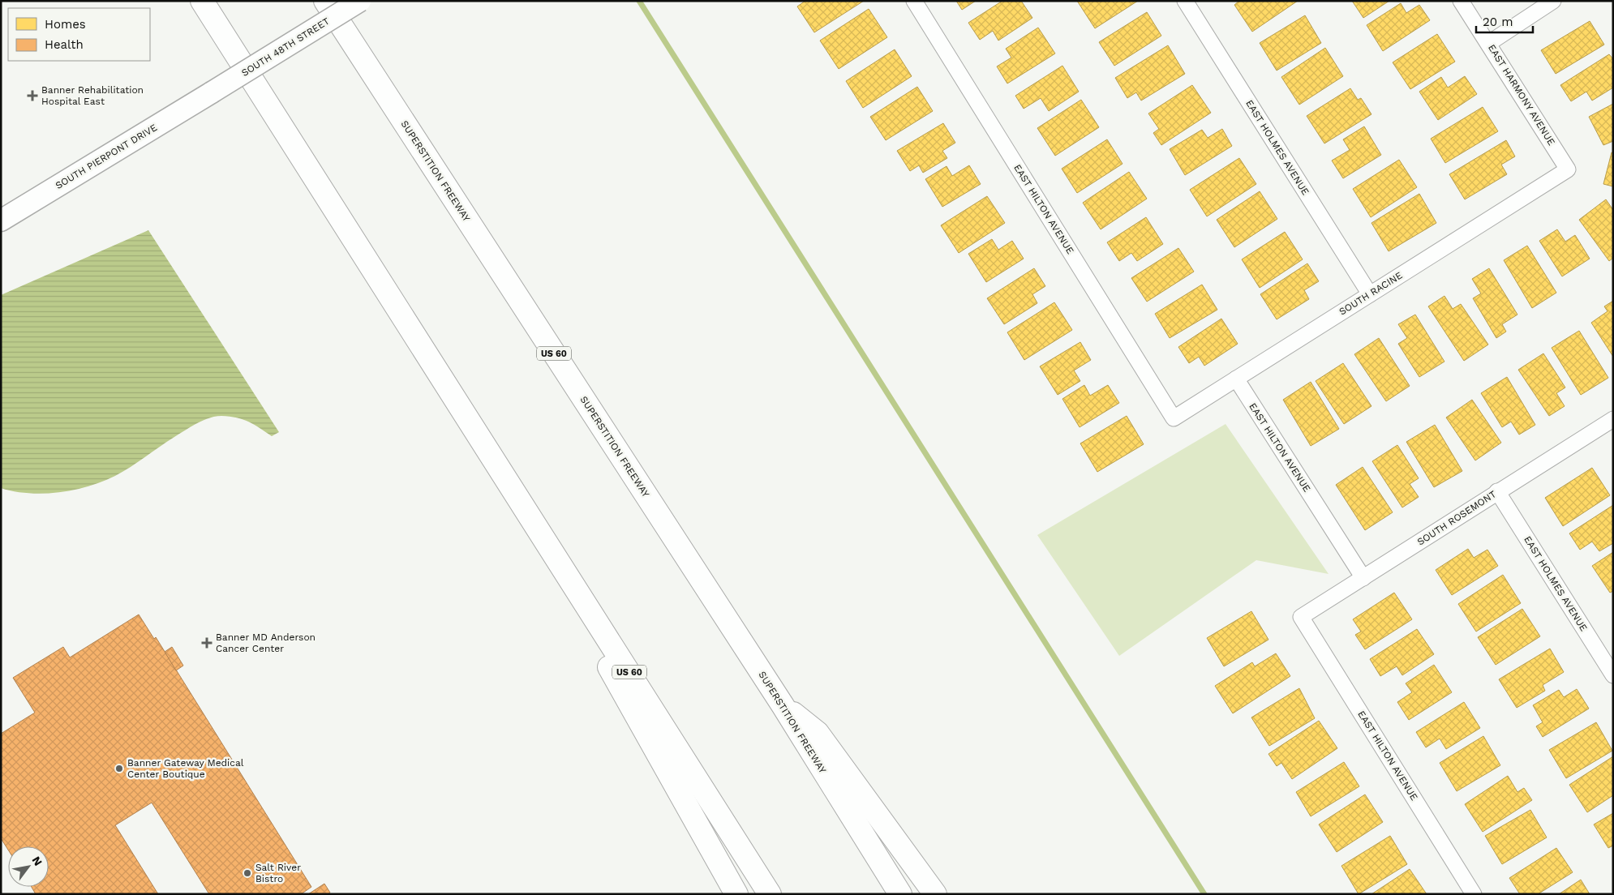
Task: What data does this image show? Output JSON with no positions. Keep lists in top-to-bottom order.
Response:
{
  "streets": {
    "highway": ["SUPERSTITION FREEWAY", "US 60"],
    "street": [
      "SOUTH 48TH STREET",
      "EAST HARMONY AVENUE",
      "EAST HOLMES AVENUE",
      "SOUTH PIERPONT DRIVE",
      "EAST HILTON AVENUE",
      "SOUTH RACINE",
      "SOUTH ROSEMONT"
    ]
  },
  "crossings": [
    ["SOUTH 48TH STREET", "SOUTH PIERPONT DRIVE"],
    ["EAST HARMONY AVENUE", "SOUTH RACINE"],
    ["EAST HOLMES AVENUE", "SOUTH RACINE"],
    ["EAST HOLMES AVENUE", "SOUTH ROSEMONT"],
    ["EAST HILTON AVENUE", "SOUTH RACINE"],
    ["EAST HILTON AVENUE", "SOUTH ROSEMONT"]
  ],
  "places": {
    "health": ["Banner Rehabilitation Hospital East", "Banner MD Anderson Cancer Center"],
    "other": ["Banner Gateway Medical Center Boutique", "Salt River Bistro"]
  },
  "legend": ["Homes", "Health"],
  "scale_bar": "20 m",
  "north": "top right"
}
